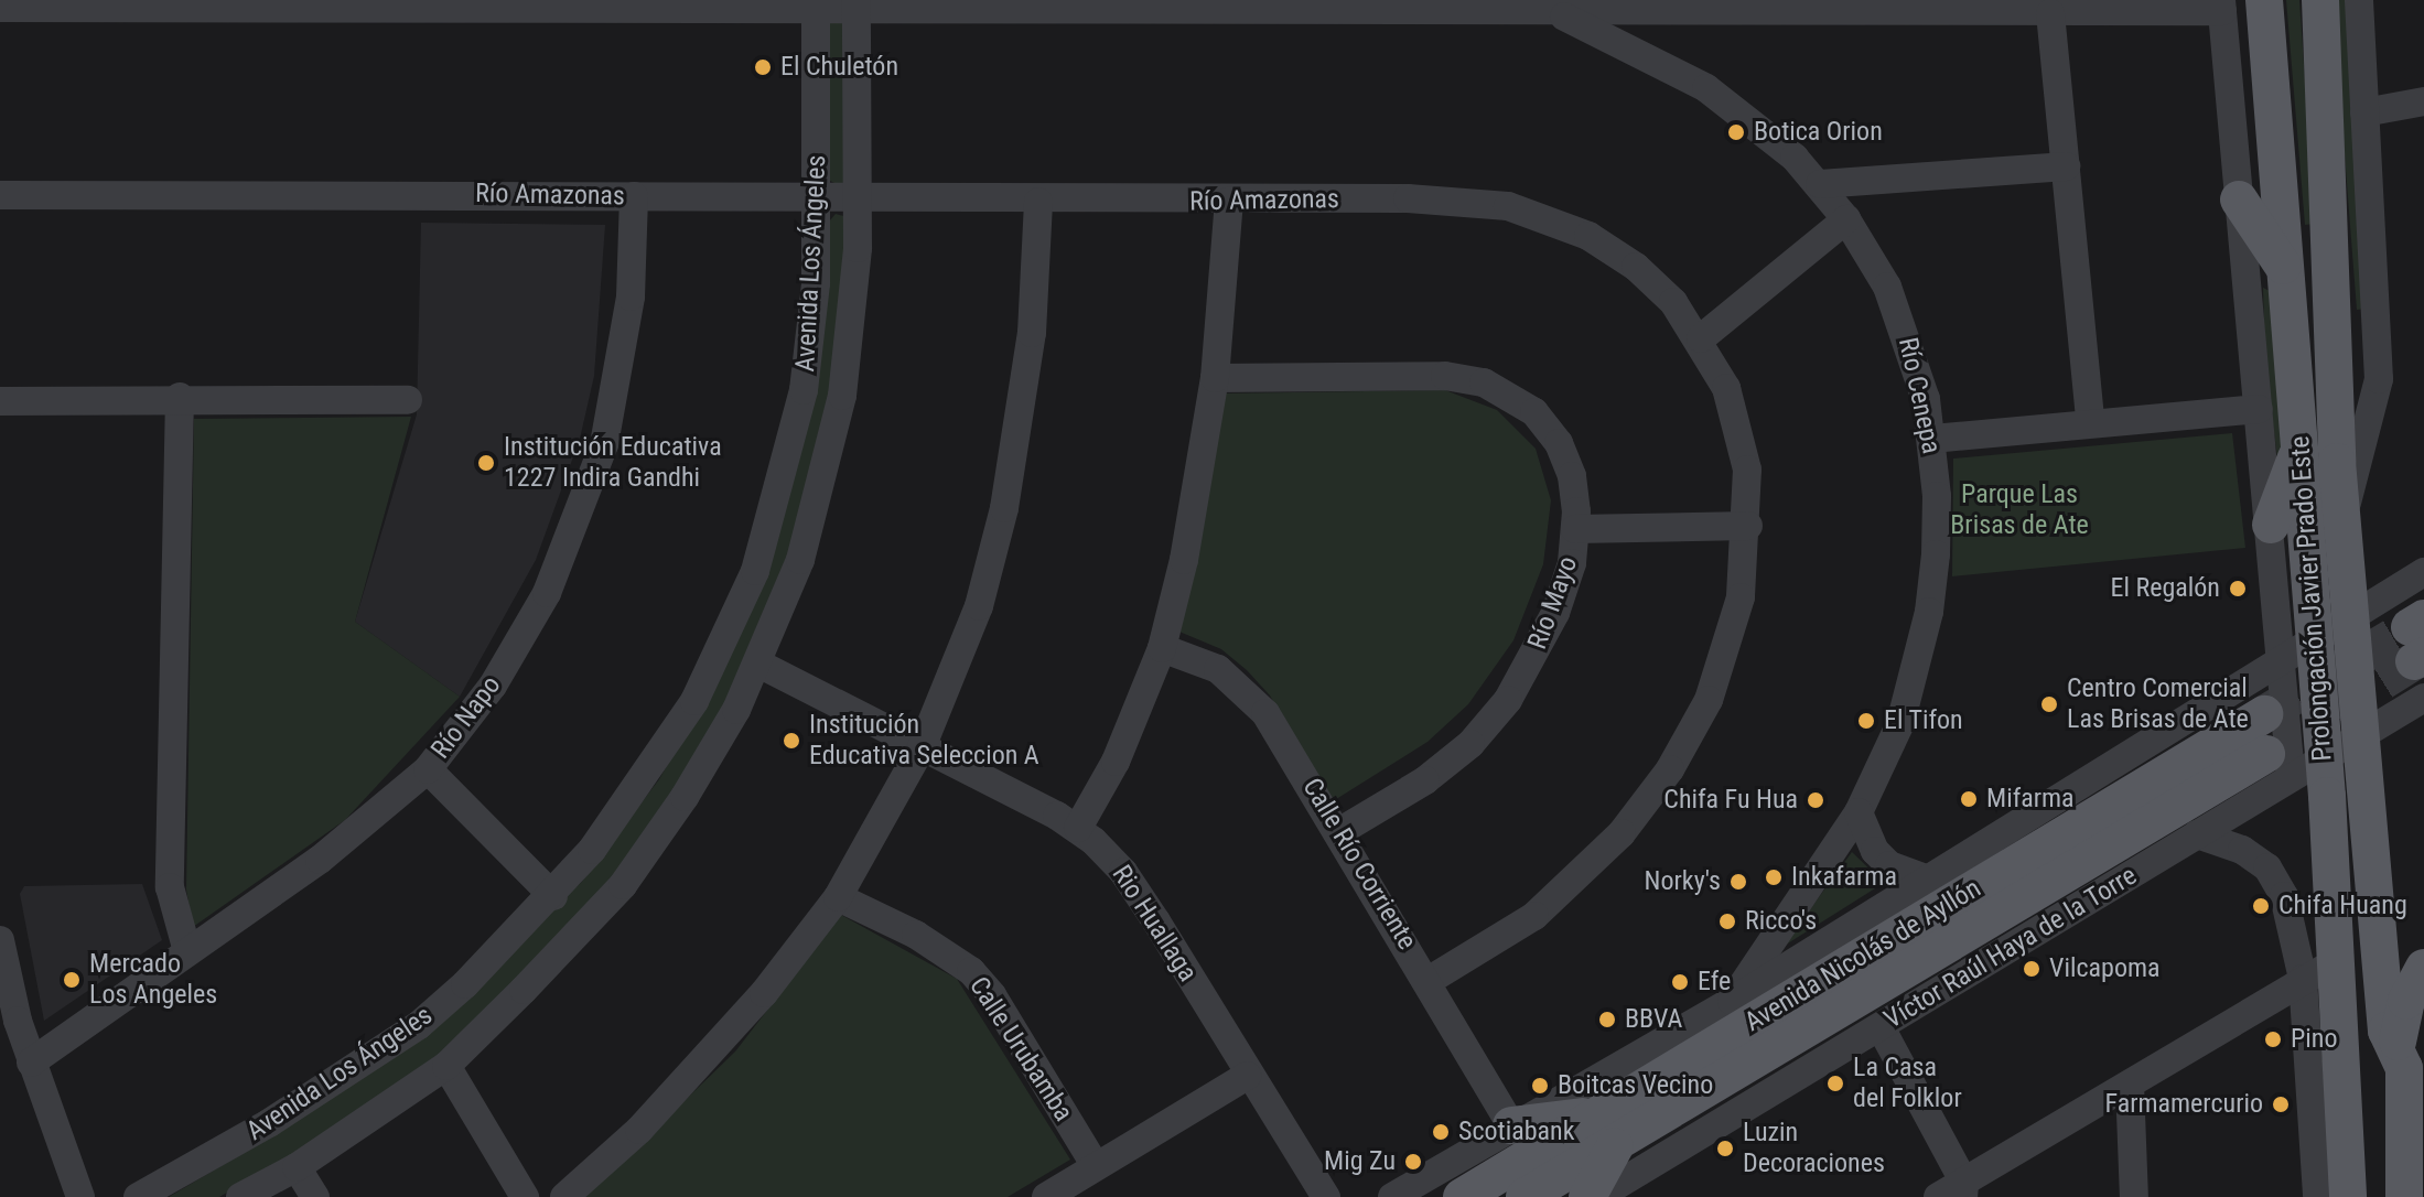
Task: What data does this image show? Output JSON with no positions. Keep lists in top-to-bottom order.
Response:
{
  "streets": {
    "main road": ["Prolongación Javier Prado Este", "Avenida Nicolás de Ayllón"],
    "street": [
      "Río Amazonas",
      "Avenida Los Ángeles",
      "Río Cenepa",
      "Río Mayo",
      "Río Napo",
      "Calle Río Corriente",
      "Rio Huallaga",
      "Víctor Raúl Haya de la Torre",
      "Calle Urubamba"
    ]
  },
  "crossings": [
    ["Río Amazonas", "Avenida Los Ángeles"],
    ["Río Amazonas", "Río Napo"],
    ["Río Amazonas", "Calle Río Corriente"],
    ["Avenida Los Ángeles", "Rio Huallaga"],
    ["Prolongación Javier Prado Este", "Víctor Raúl Haya de la Torre"],
    ["Prolongación Javier Prado Este", "Avenida Nicolás de Ayllón"],
    ["Río Mayo", "Calle Río Corriente"],
    ["Víctor Raúl Haya de la Torre", "Avenida Nicolás de Ayllón"]
  ],
  "parks": ["Parque Las Brisas de Ate"],
  "places": [
    "El Chuletón",
    "Botica Orion",
    "Institución Educativa 1227 Indira Gandhi",
    "El Regalón",
    "Centro Comercial Las Brisas de Ate",
    "El Tifon",
    "Institución Educativa Seleccion A",
    "Mifarma",
    "Chifa Fu Hua",
    "Inkafarma",
    "Norky's",
    "Chifa Huang",
    "Ricco's",
    "Vilcapoma",
    "Mercado Los Angeles",
    "Efe",
    "BBVA",
    "Pino",
    "La Casa del Folklor",
    "Boitcas Vecino",
    "Farmamercurio",
    "Scotiabank",
    "Luzin Decoraciones",
    "Mig Zu"
  ]
}
